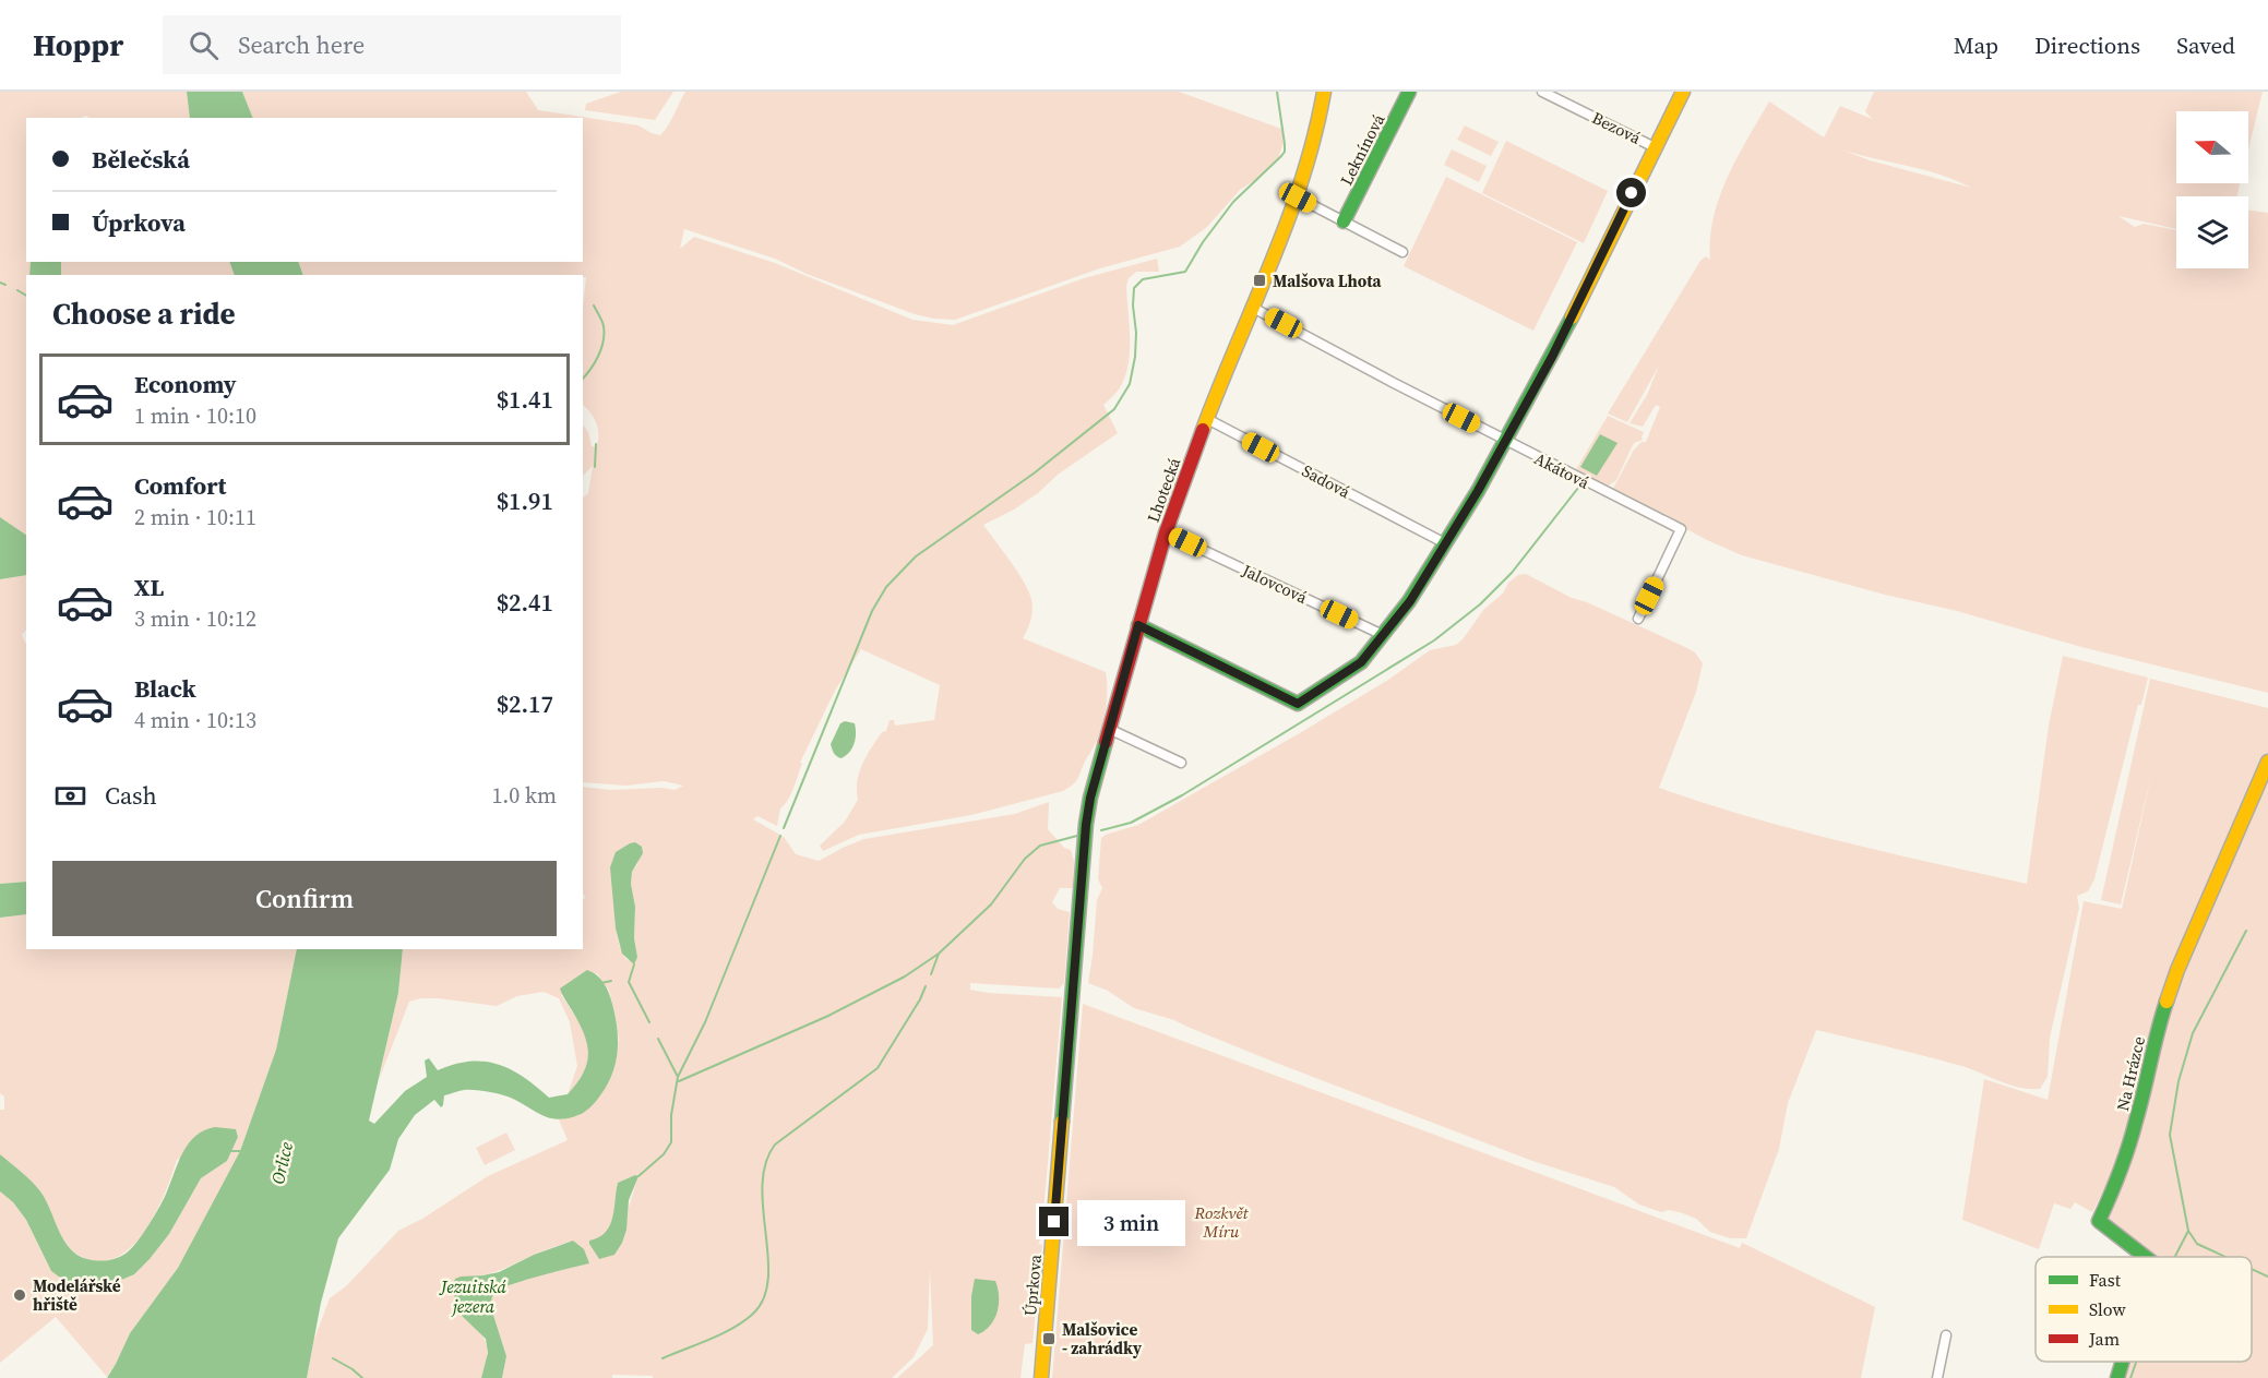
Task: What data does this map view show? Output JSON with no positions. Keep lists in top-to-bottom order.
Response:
{
  "streets": {
    "street": [
      "Bezová",
      "Leknínová",
      "Akátová",
      "Sadová",
      "Lhotecká",
      "Jalovcová",
      "Na Hrázce",
      "Úprkova"
    ]
  },
  "crossings": [
    ["Akátová", "Lhotecká"],
    ["Sadová", "Lhotecká"],
    ["Lhotecká", "Jalovcová"],
    ["Lhotecká", "Úprkova"]
  ],
  "water": ["Orlice", "Jezuitská jezera"],
  "parks": ["Rozkvět Míru"],
  "places": {
    "transit": ["Malšova Lhota", "Malšovice - zahrádky"],
    "other": ["Modelářské hřiště"]
  },
  "legend": ["Fast", "Slow", "Jam"],
  "north": "left",
  "page": {
    "header": "Hoppr",
    "search": "Search here",
    "nav": ["Map", "Directions", "Saved"],
    "banner": ["Bělečská", "Úprkova"],
    "heading": "Choose a ride",
    "list": [
      {
        "name": "Economy",
        "note": "1 min · 10:10",
        "value": "$1.41"
      },
      {
        "name": "Comfort",
        "note": "2 min · 10:11",
        "value": "$1.91"
      },
      {
        "name": "XL",
        "note": "3 min · 10:12",
        "value": "$2.41"
      },
      {
        "name": "Black",
        "note": "4 min · 10:13",
        "value": "$2.17"
      }
    ],
    "pay": ["Cash", "1.0 km"],
    "buttons": "Confirm",
    "bubble": "3 min"
  }
}
